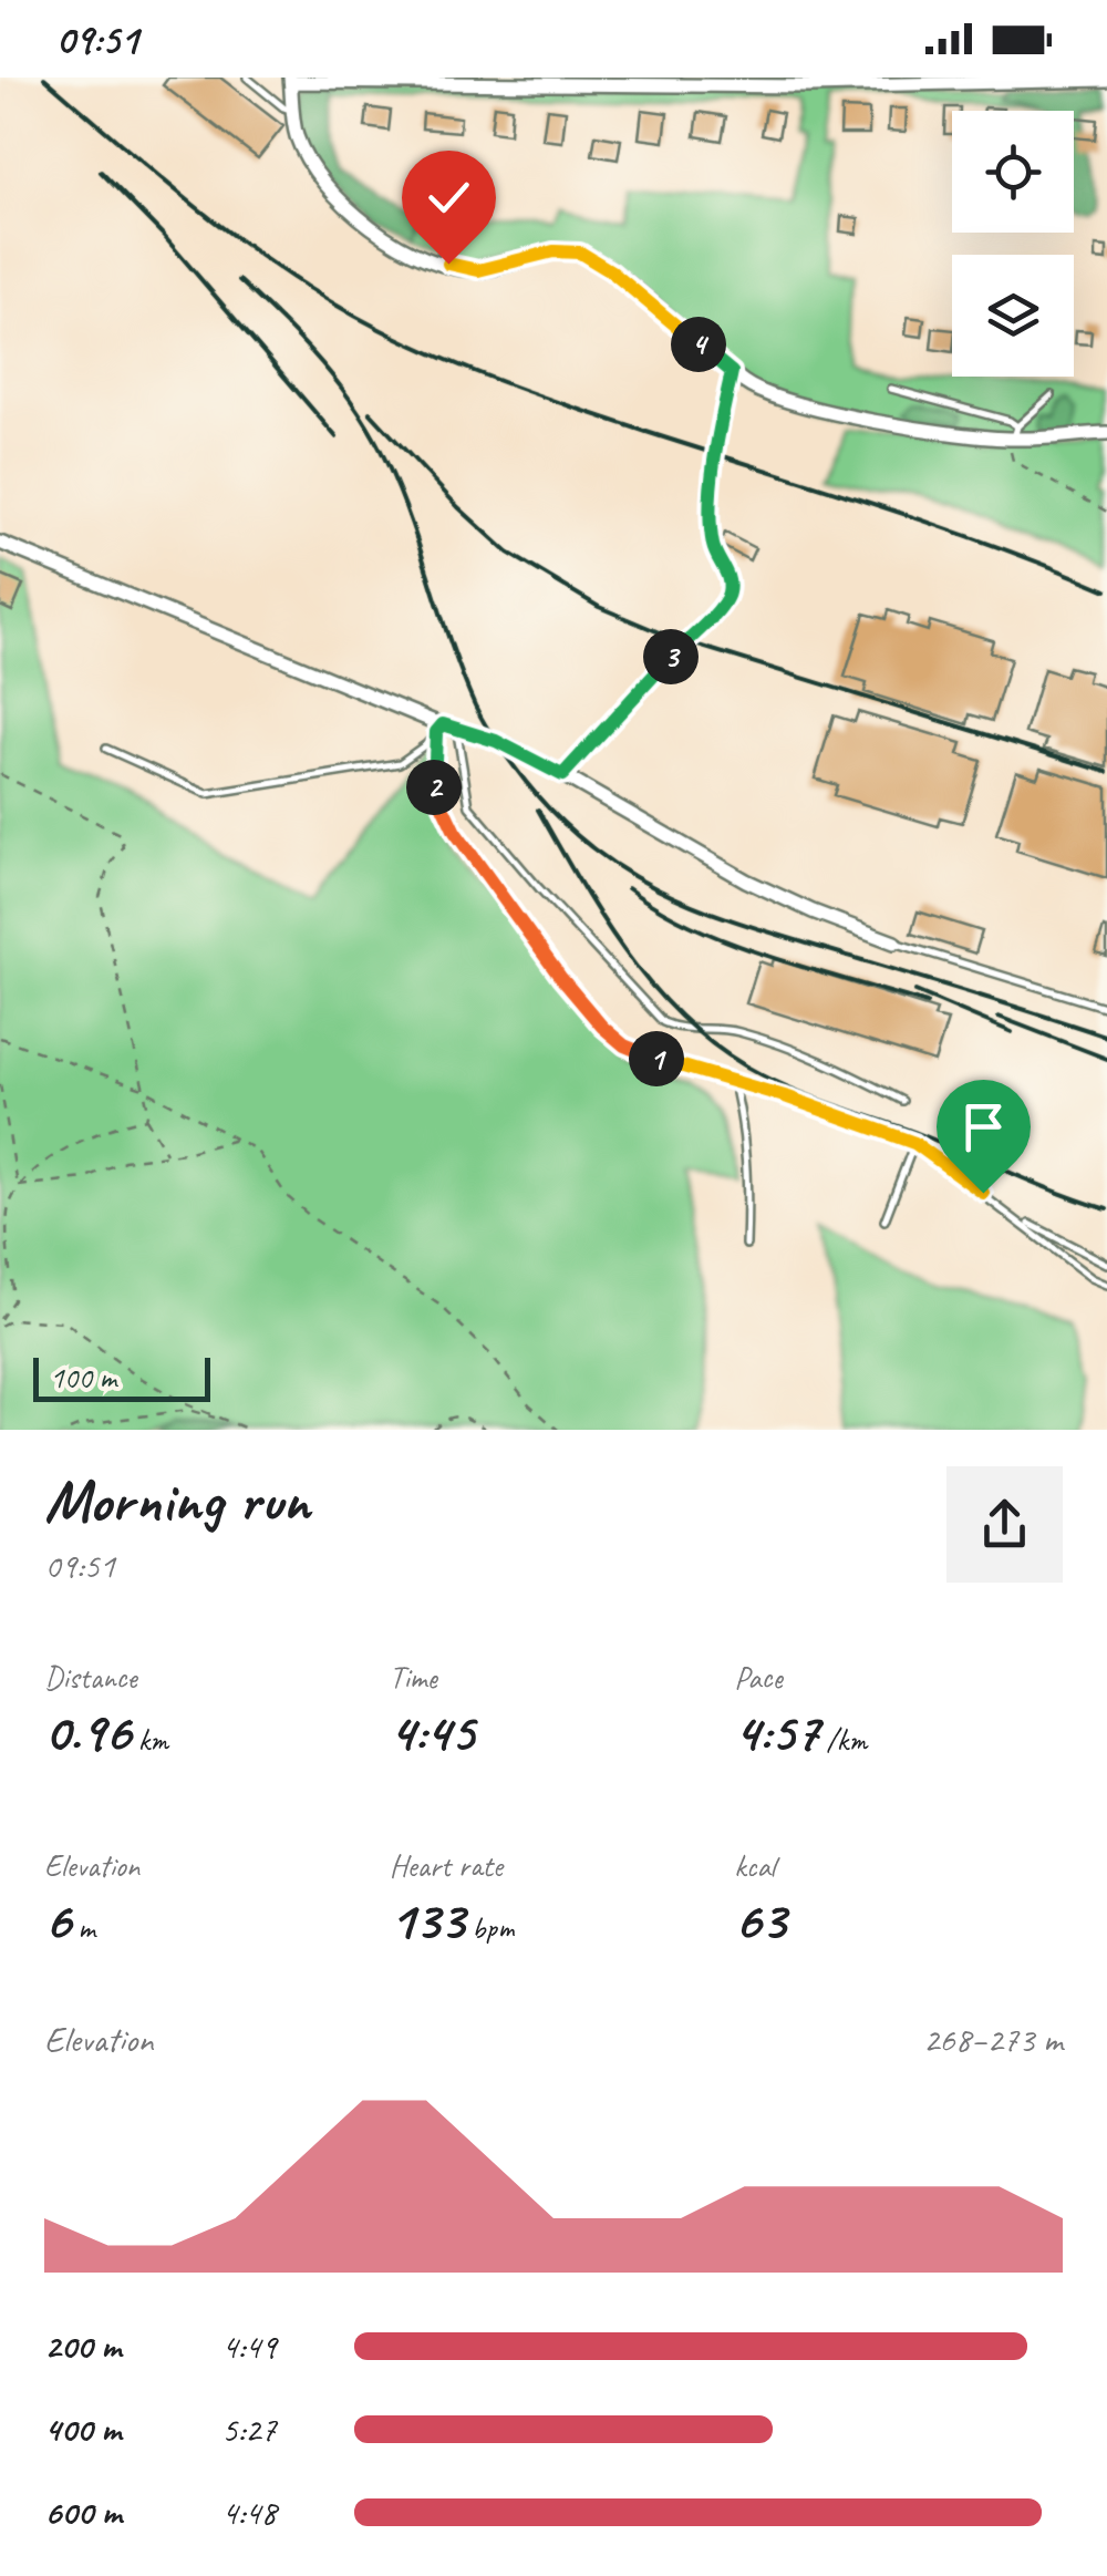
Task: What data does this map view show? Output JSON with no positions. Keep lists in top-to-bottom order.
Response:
{
  "scale_bar": "100 m",
  "page": {
    "status": "09:51",
    "pins": [
      "4",
      "3",
      "2",
      "1"
    ],
    "scale": "100 m",
    "heading": ["Morning run", "09:51"],
    "stats": [
      ["Distance", "0.96 km"],
      ["Time", "4:45"],
      ["Pace", "4:57 /km"],
      ["Elevation", "6 m"],
      ["Heart rate", "133 bpm"],
      ["kcal", "63"]
    ],
    "chart": ["Elevation", "268–273 m"],
    "list": [
      {
        "name": "200 m",
        "note": "4:49"
      },
      {
        "name": "400 m",
        "note": "5:27"
      },
      {
        "name": "600 m",
        "note": "4:48"
      }
    ]
  }
}
